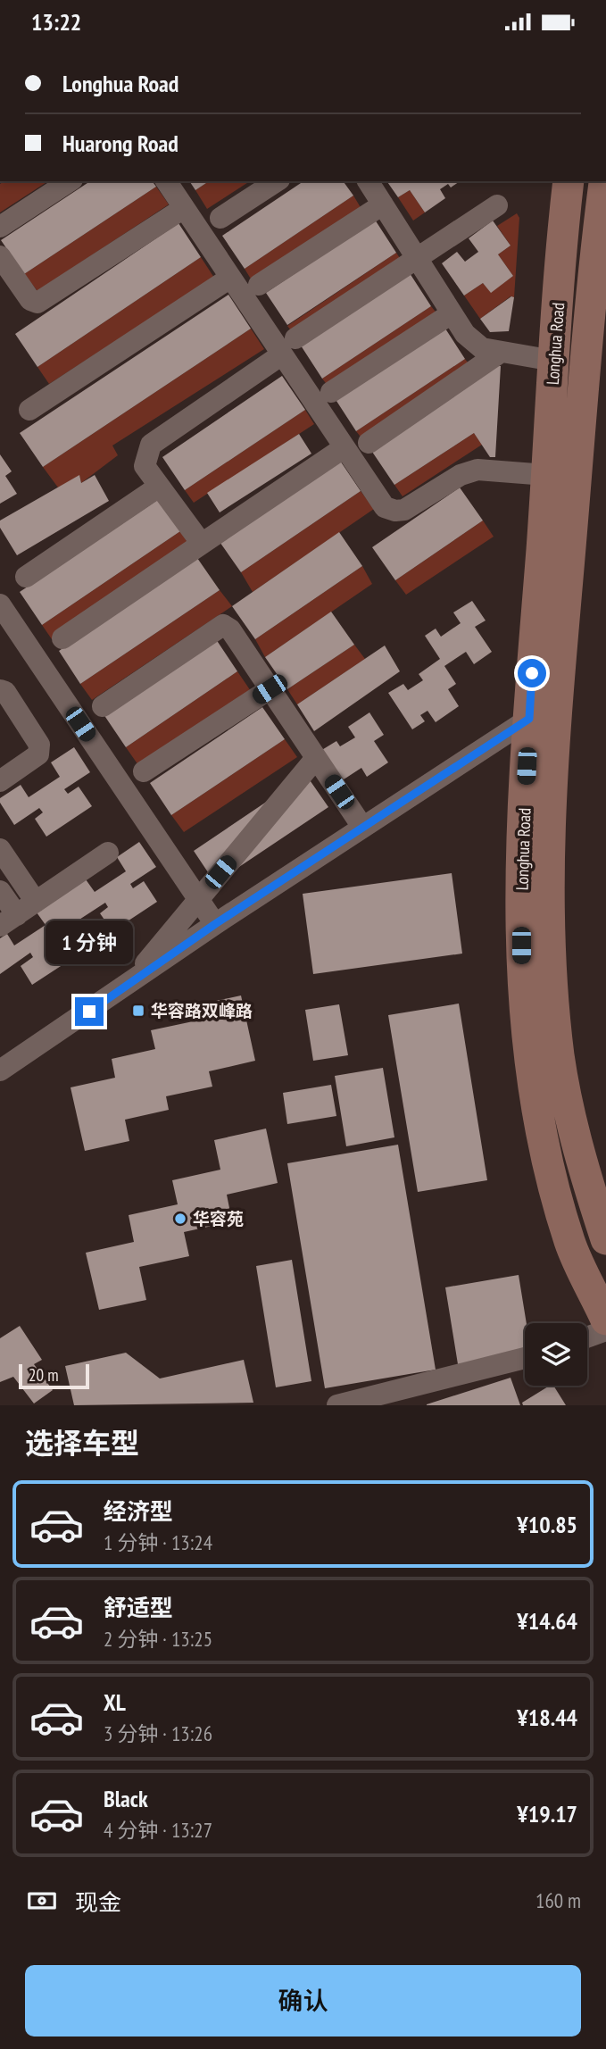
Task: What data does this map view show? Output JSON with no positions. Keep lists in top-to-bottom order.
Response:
{
  "streets": {
    "main road": ["Longhua Road"]
  },
  "places": {
    "transit": ["华容路双峰路"],
    "other": ["华容苑"]
  },
  "scale_bar": "20 m",
  "page": {
    "status": "13:22",
    "banner": ["Longhua Road", "Huarong Road"],
    "bubble": "1 分钟",
    "scale": "20 m",
    "heading": "选择车型",
    "list": [
      {
        "name": "经济型",
        "note": "1 分钟 · 13:24",
        "value": "¥10.85"
      },
      {
        "name": "舒适型",
        "note": "2 分钟 · 13:25",
        "value": "¥14.64"
      },
      {
        "name": "XL",
        "note": "3 分钟 · 13:26",
        "value": "¥18.44"
      },
      {
        "name": "Black",
        "note": "4 分钟 · 13:27",
        "value": "¥19.17"
      }
    ],
    "pay": ["现金", "160 m"],
    "buttons": "确认"
  }
}
